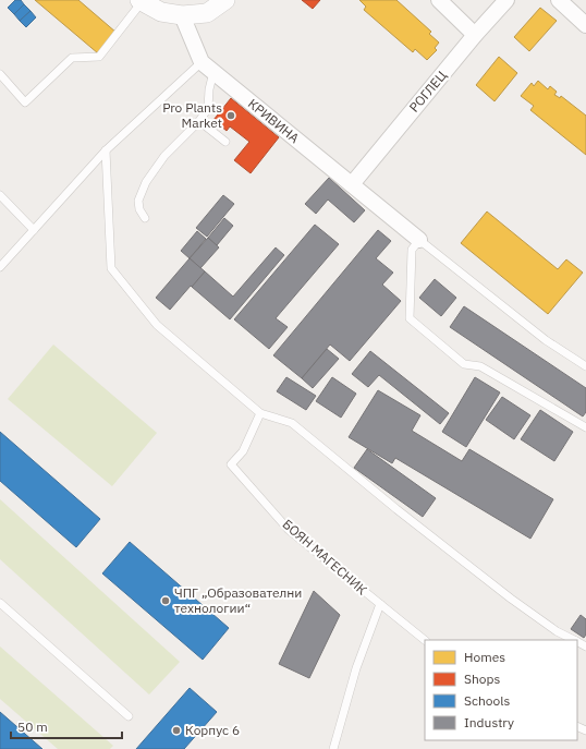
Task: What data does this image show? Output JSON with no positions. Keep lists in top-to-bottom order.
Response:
{
  "streets": {
    "street": ["РОГЛЕЦ", "КРИВИНА"],
    "lane": ["БОЯН МАГЕСНИК"]
  },
  "crossings": [
    ["РОГЛЕЦ", "КРИВИНА"]
  ],
  "places": ["Pro Plants Market", "ЧПГ „Образователни технологии“", "Корпус 6"],
  "legend": [
    "Homes",
    "Shops",
    "Schools",
    "Industry"
  ],
  "scale_bar": "50 m"
}
